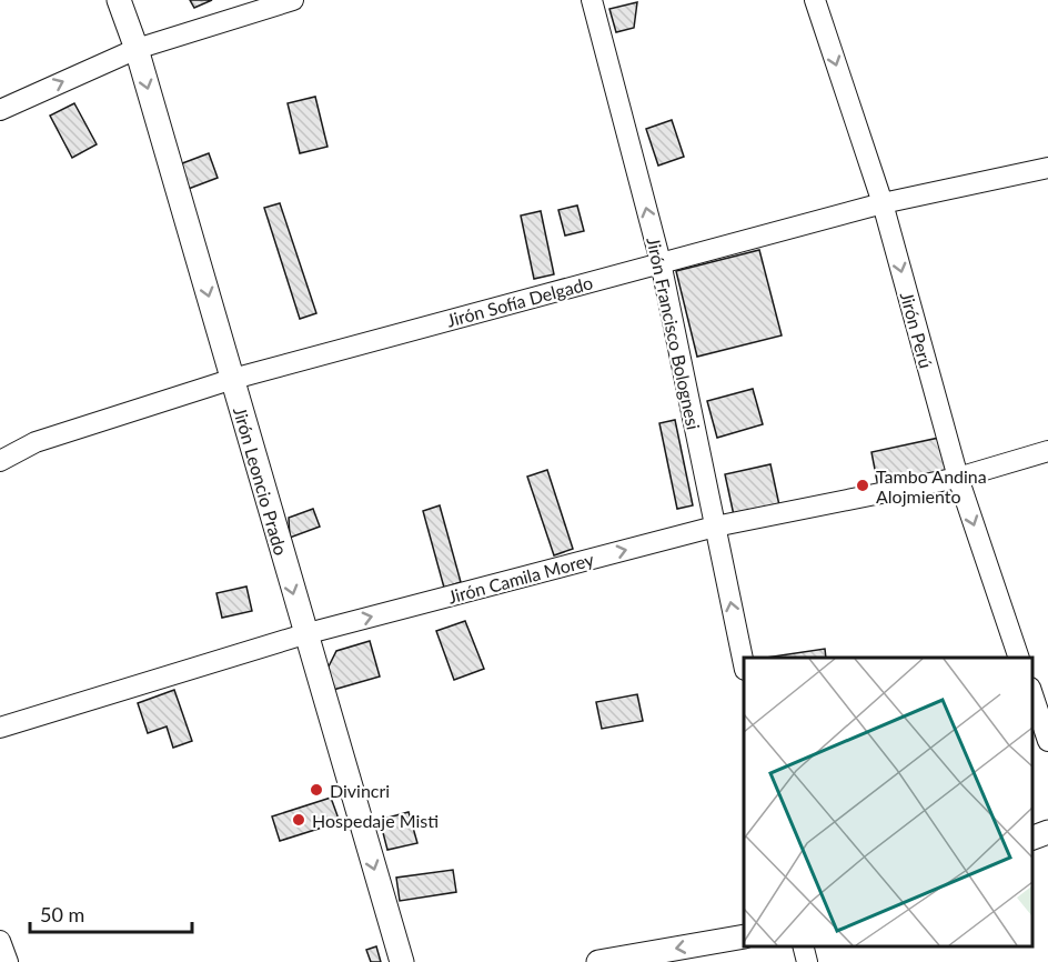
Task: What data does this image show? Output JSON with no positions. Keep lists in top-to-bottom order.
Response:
{
  "streets": {
    "street": [
      "Jirón Sofía Delgado",
      "Jirón Perú",
      "Jirón Francisco Bolognesi",
      "Jirón Leoncio Prado",
      "Jirón Camila Morey"
    ]
  },
  "crossings": [
    ["Jirón Sofía Delgado", "Jirón Perú"],
    ["Jirón Sofía Delgado", "Jirón Francisco Bolognesi"],
    ["Jirón Sofía Delgado", "Jirón Leoncio Prado"],
    ["Jirón Perú", "Jirón Camila Morey"],
    ["Jirón Francisco Bolognesi", "Jirón Camila Morey"],
    ["Jirón Leoncio Prado", "Jirón Camila Morey"]
  ],
  "one_way": [
    "Jirón Perú",
    "Jirón Francisco Bolognesi",
    "Jirón Leoncio Prado",
    "Jirón Camila Morey"
  ],
  "places": ["Tambo Andina Alojmiento", "Divincri", "Hospedaje Misti"],
  "scale_bar": "50 m"
}
